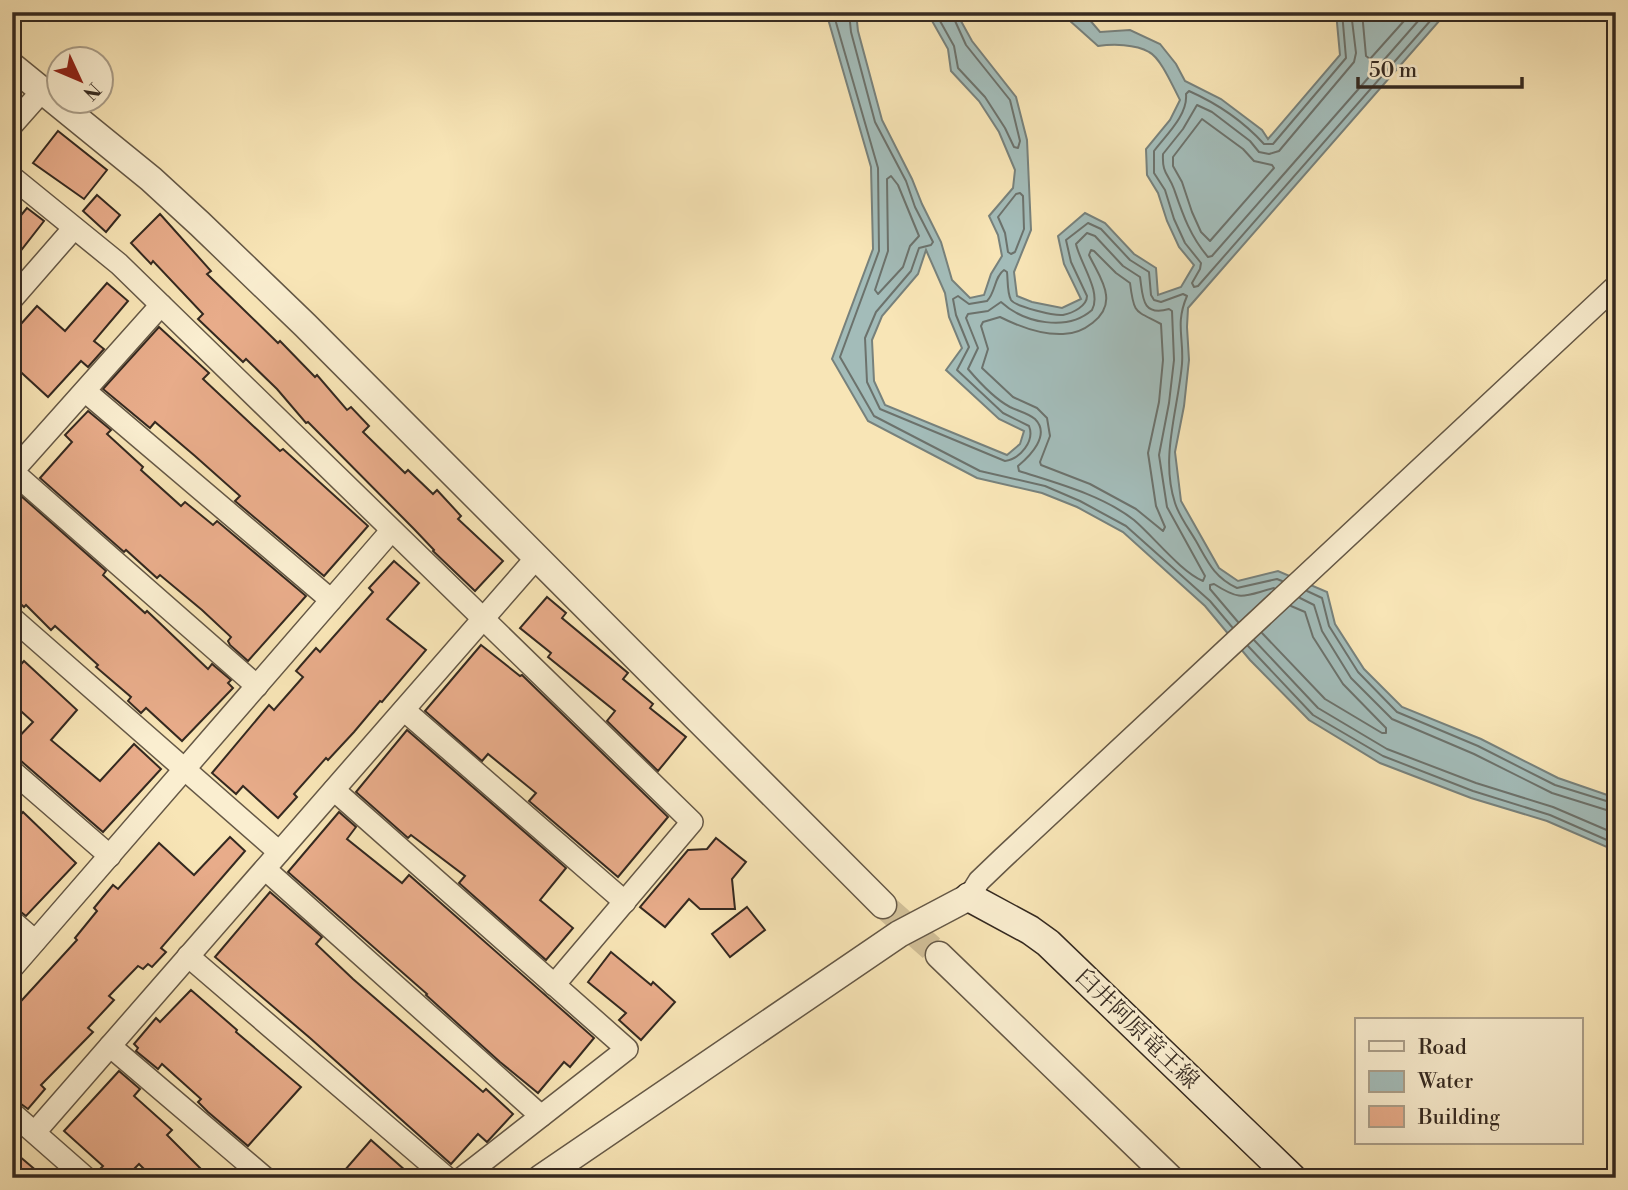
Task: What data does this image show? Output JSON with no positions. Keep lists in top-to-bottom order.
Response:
{
  "streets": {
    "main road": ["臼井阿原竜王線"]
  },
  "legend": ["Road", "Water", "Building"],
  "scale_bar": "50 m",
  "north": "bottom right"
}
